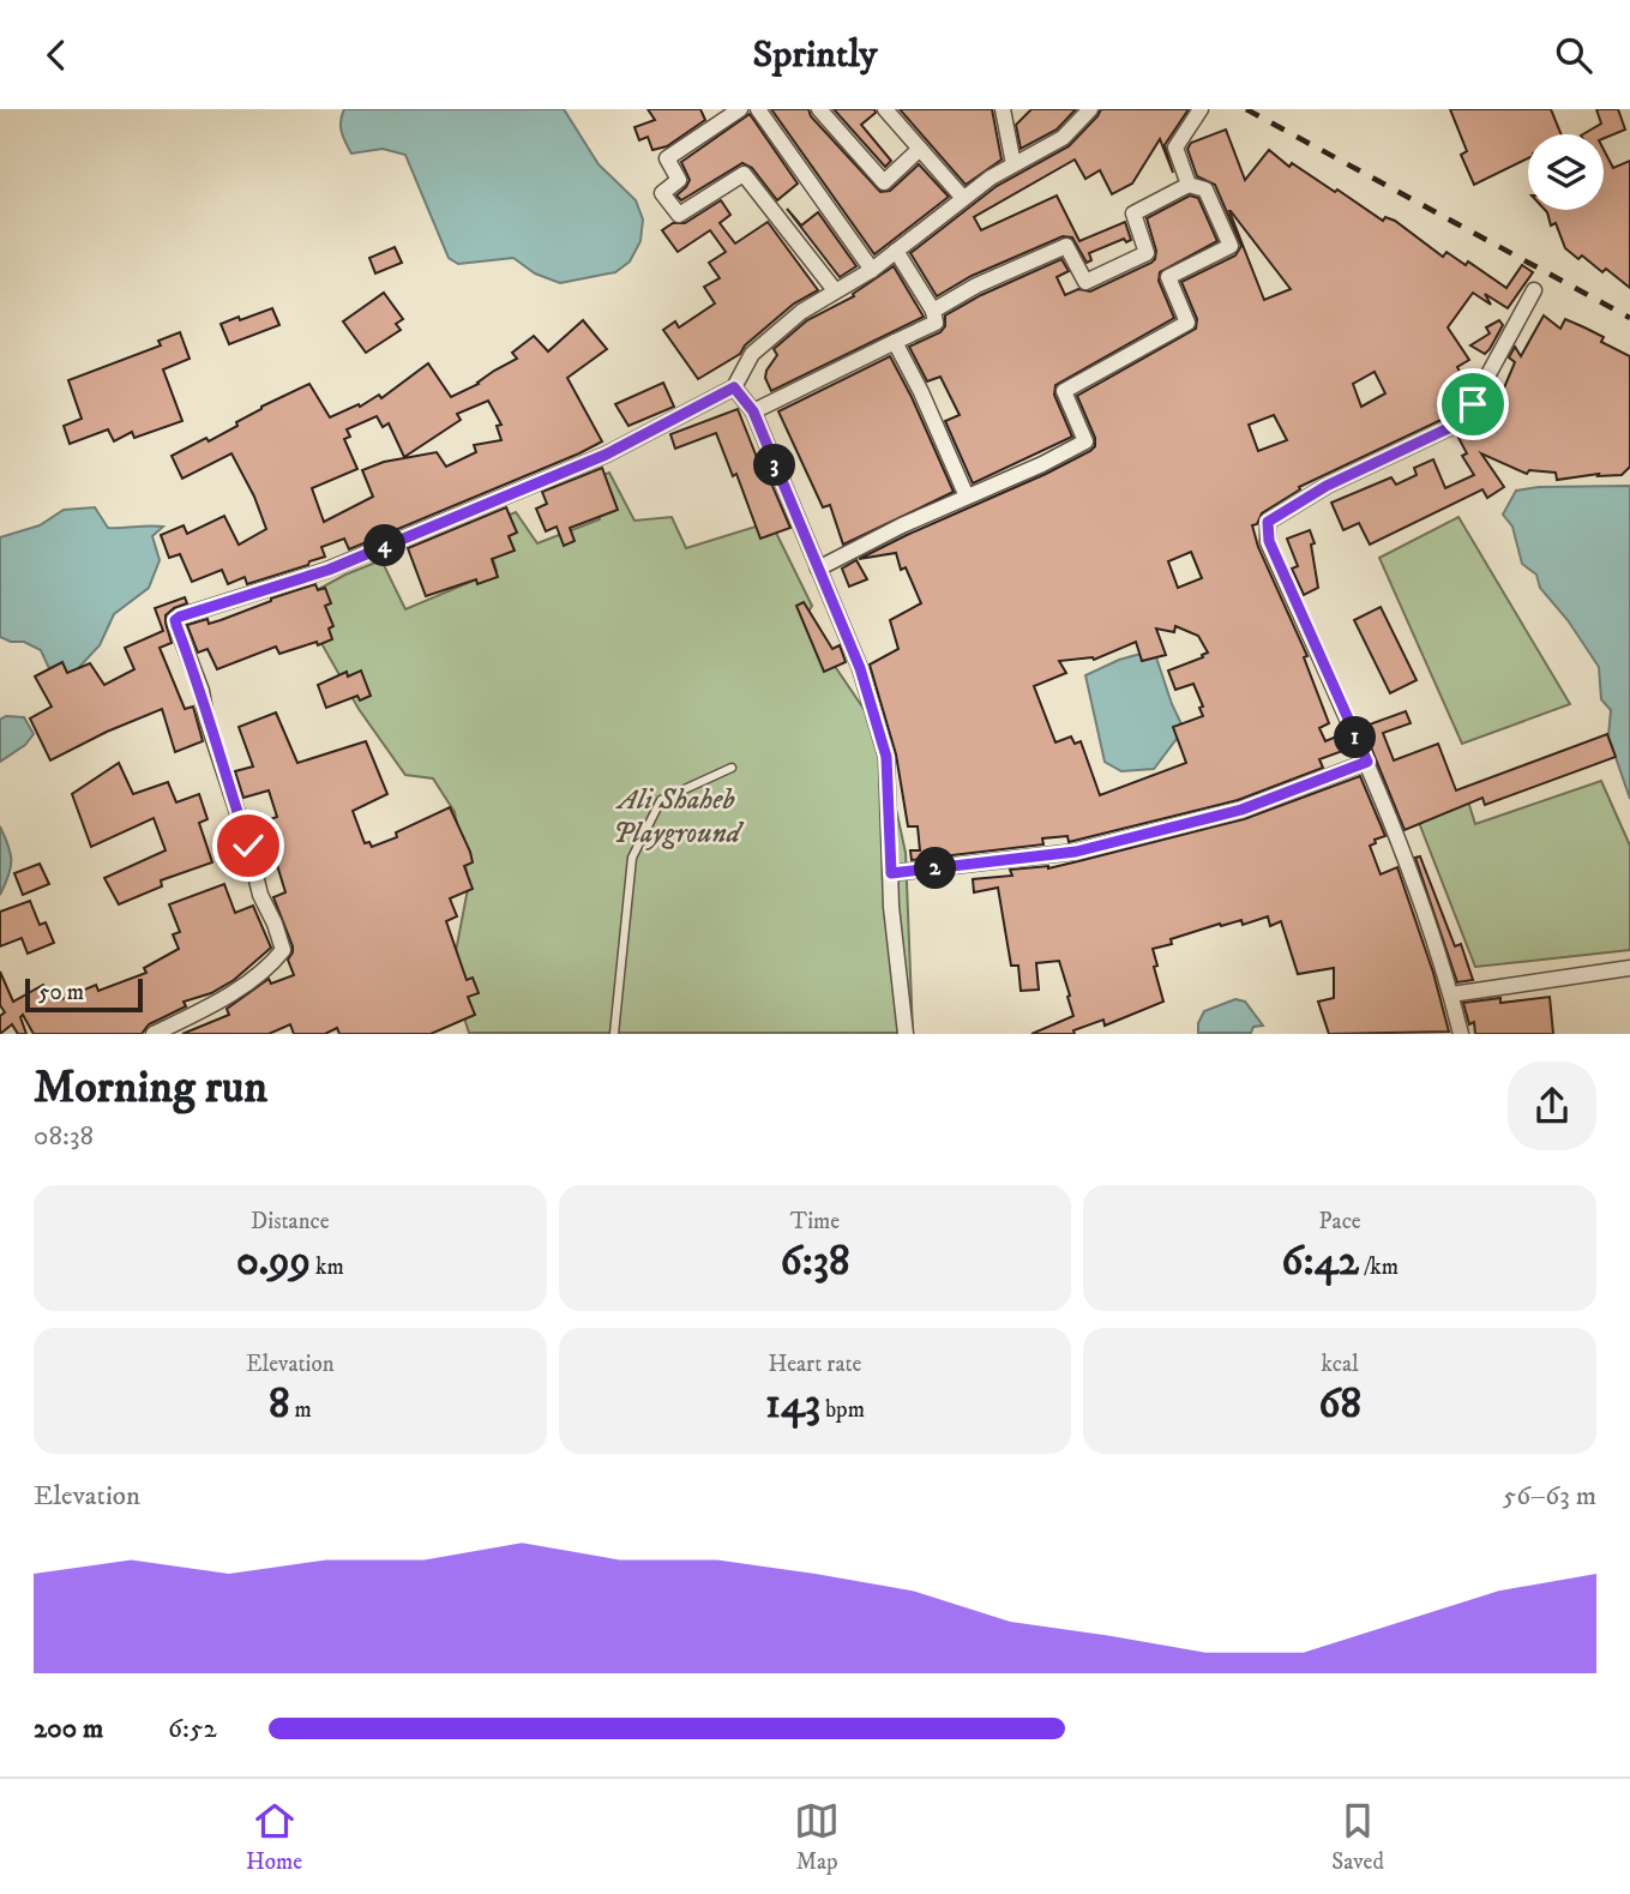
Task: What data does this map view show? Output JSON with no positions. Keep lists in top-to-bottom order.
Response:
{
  "parks": ["Ali Shaheb Playground"],
  "scale_bar": "50 m",
  "page": {
    "header": "Sprintly",
    "pins": [
      "3",
      "4",
      "1",
      "2"
    ],
    "scale": "50 m",
    "heading": ["Morning run", "08:38"],
    "stats": [
      ["Distance", "0.99 km"],
      ["Time", "6:38"],
      ["Pace", "6:42 /km"],
      ["Elevation", "8 m"],
      ["Heart rate", "143 bpm"],
      ["kcal", "68"]
    ],
    "chart": ["Elevation", "56–63 m"],
    "list": [
      {
        "name": "200 m",
        "note": "6:52"
      }
    ],
    "tabs": ["Home", "Map", "Saved"]
  }
}
